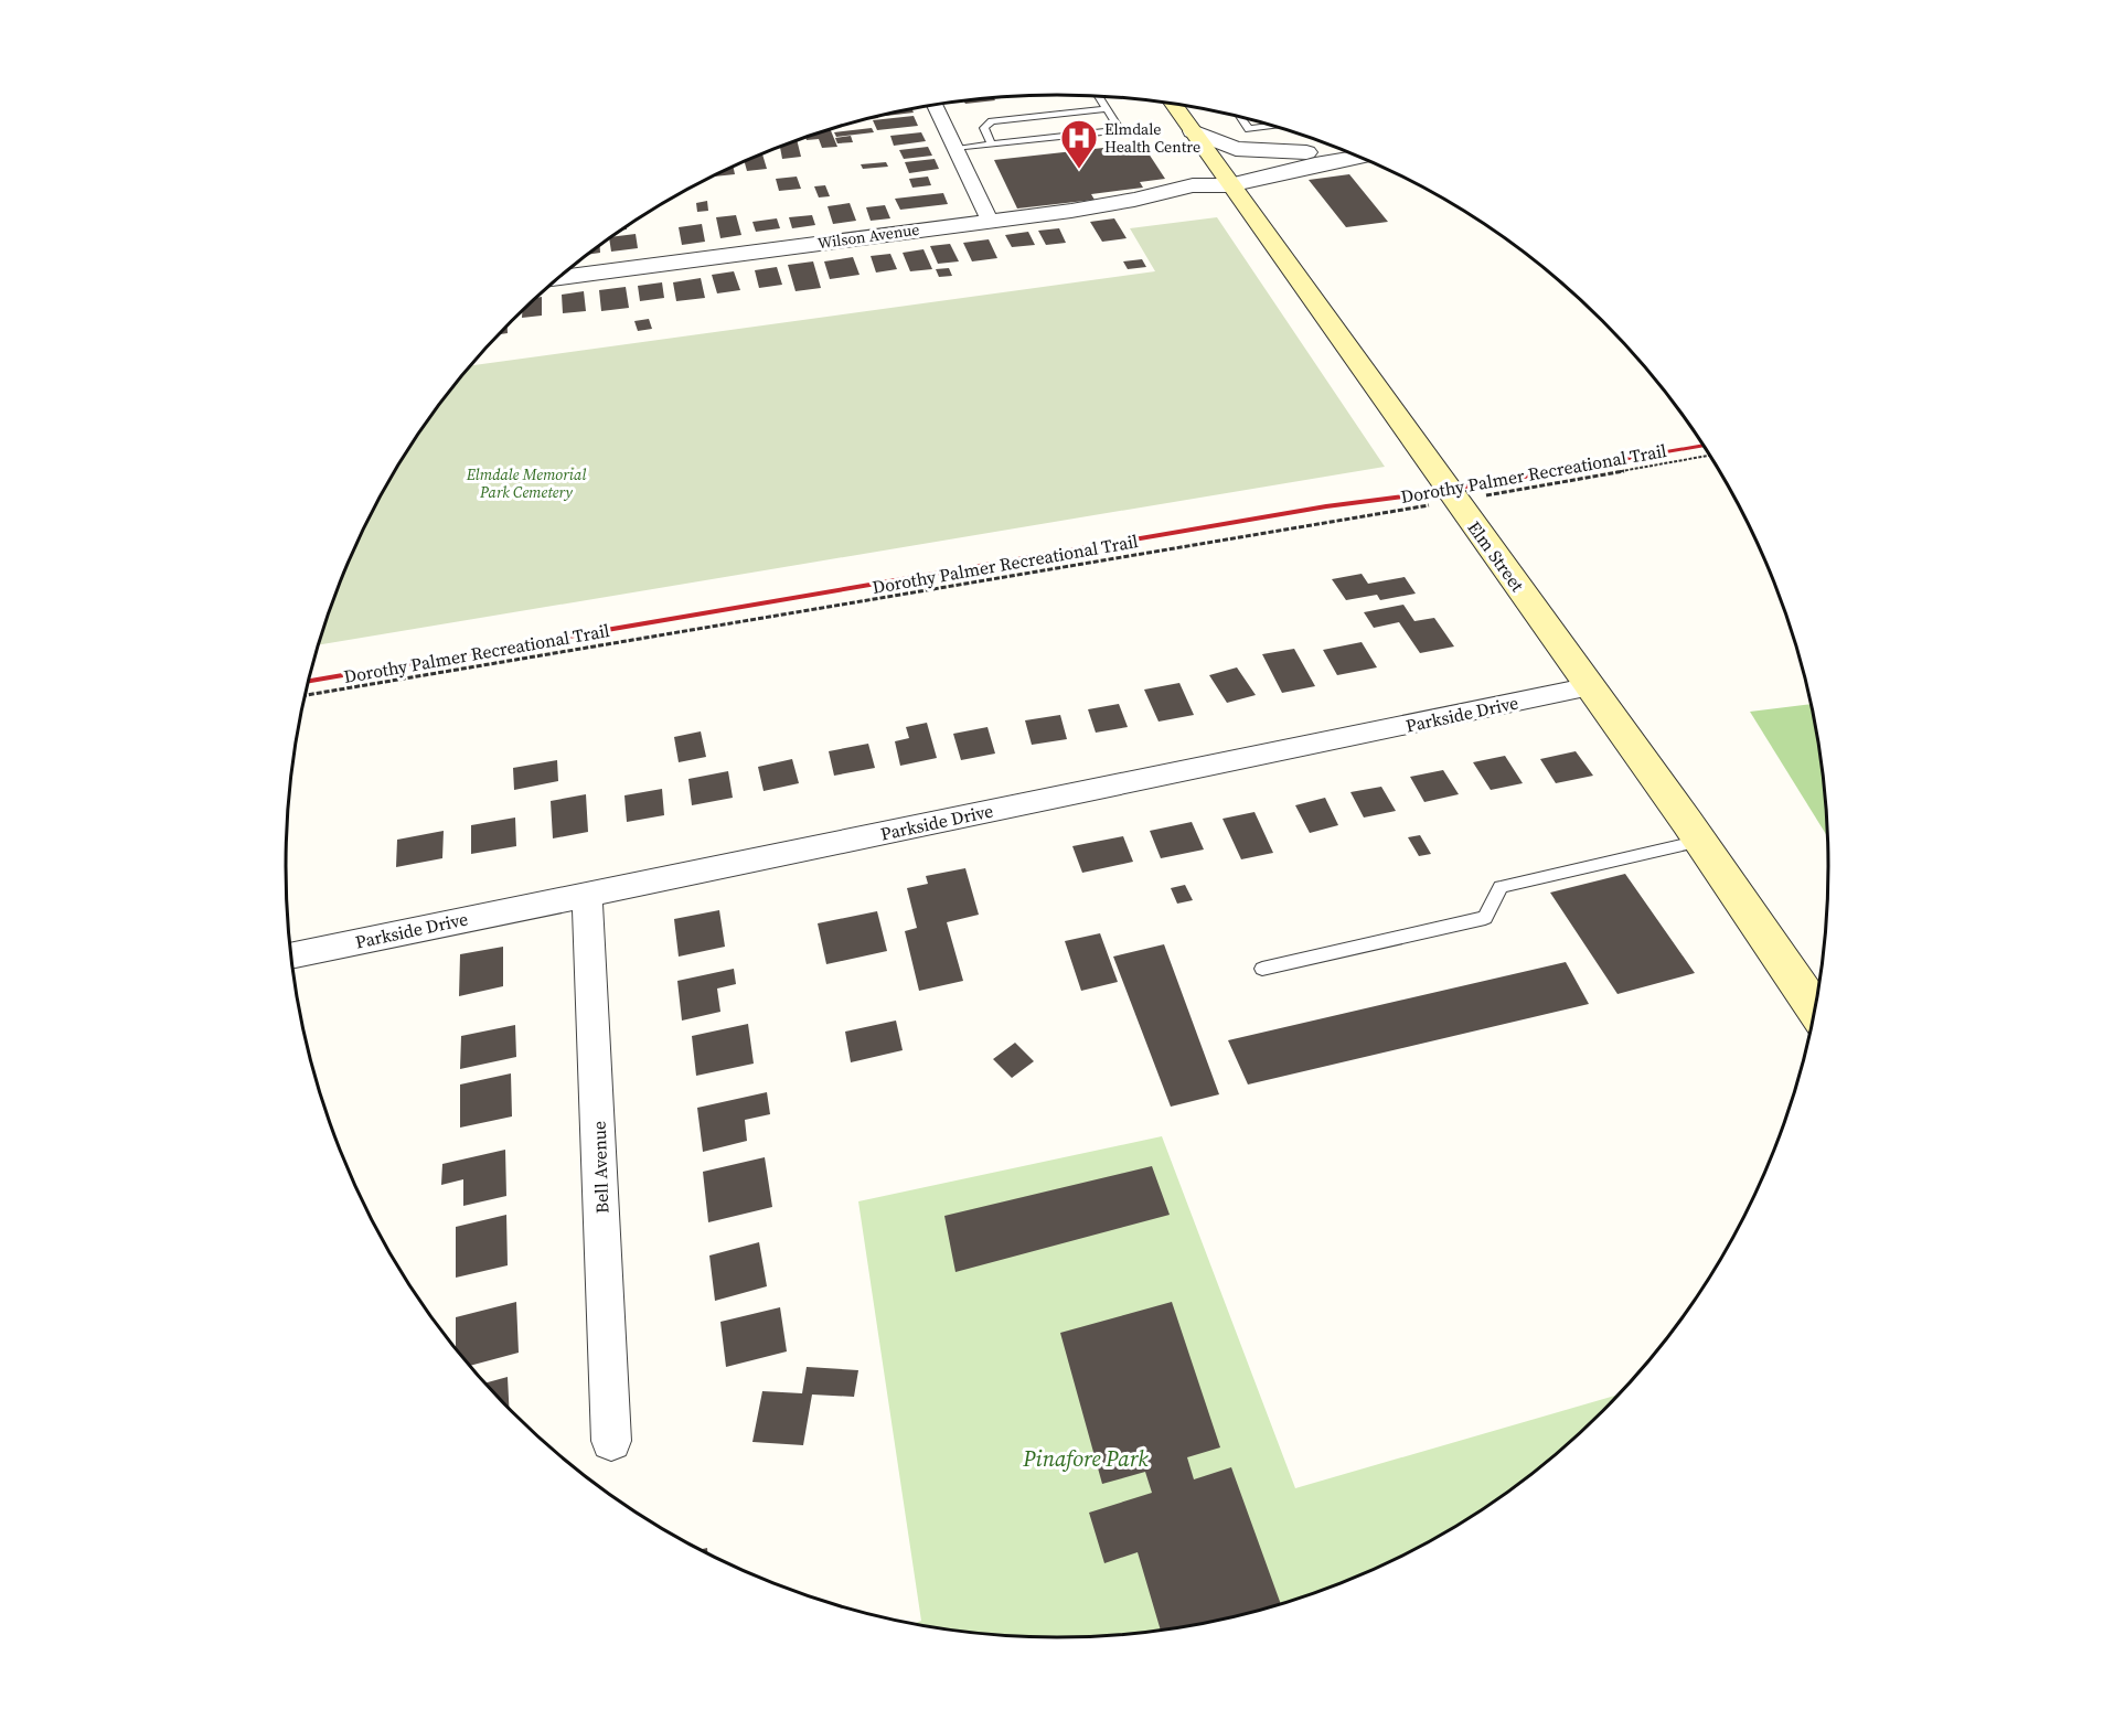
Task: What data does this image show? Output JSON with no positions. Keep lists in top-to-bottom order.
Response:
{
  "streets": {
    "main road": ["Elm Street"],
    "street": ["Wilson Avenue", "Parkside Drive", "Bell Avenue"],
    "path": ["Dorothy Palmer Recreational Trail"]
  },
  "crossings": [
    ["Wilson Avenue", "Elm Street"],
    ["Dorothy Palmer Recreational Trail", "Elm Street"],
    ["Elm Street", "Parkside Drive"],
    ["Parkside Drive", "Bell Avenue"]
  ],
  "parks": ["Elmdale Memorial Park Cemetery", "Pinafore Park"],
  "places": {
    "hospital": ["Elmdale Health Centre"]
  }
}
